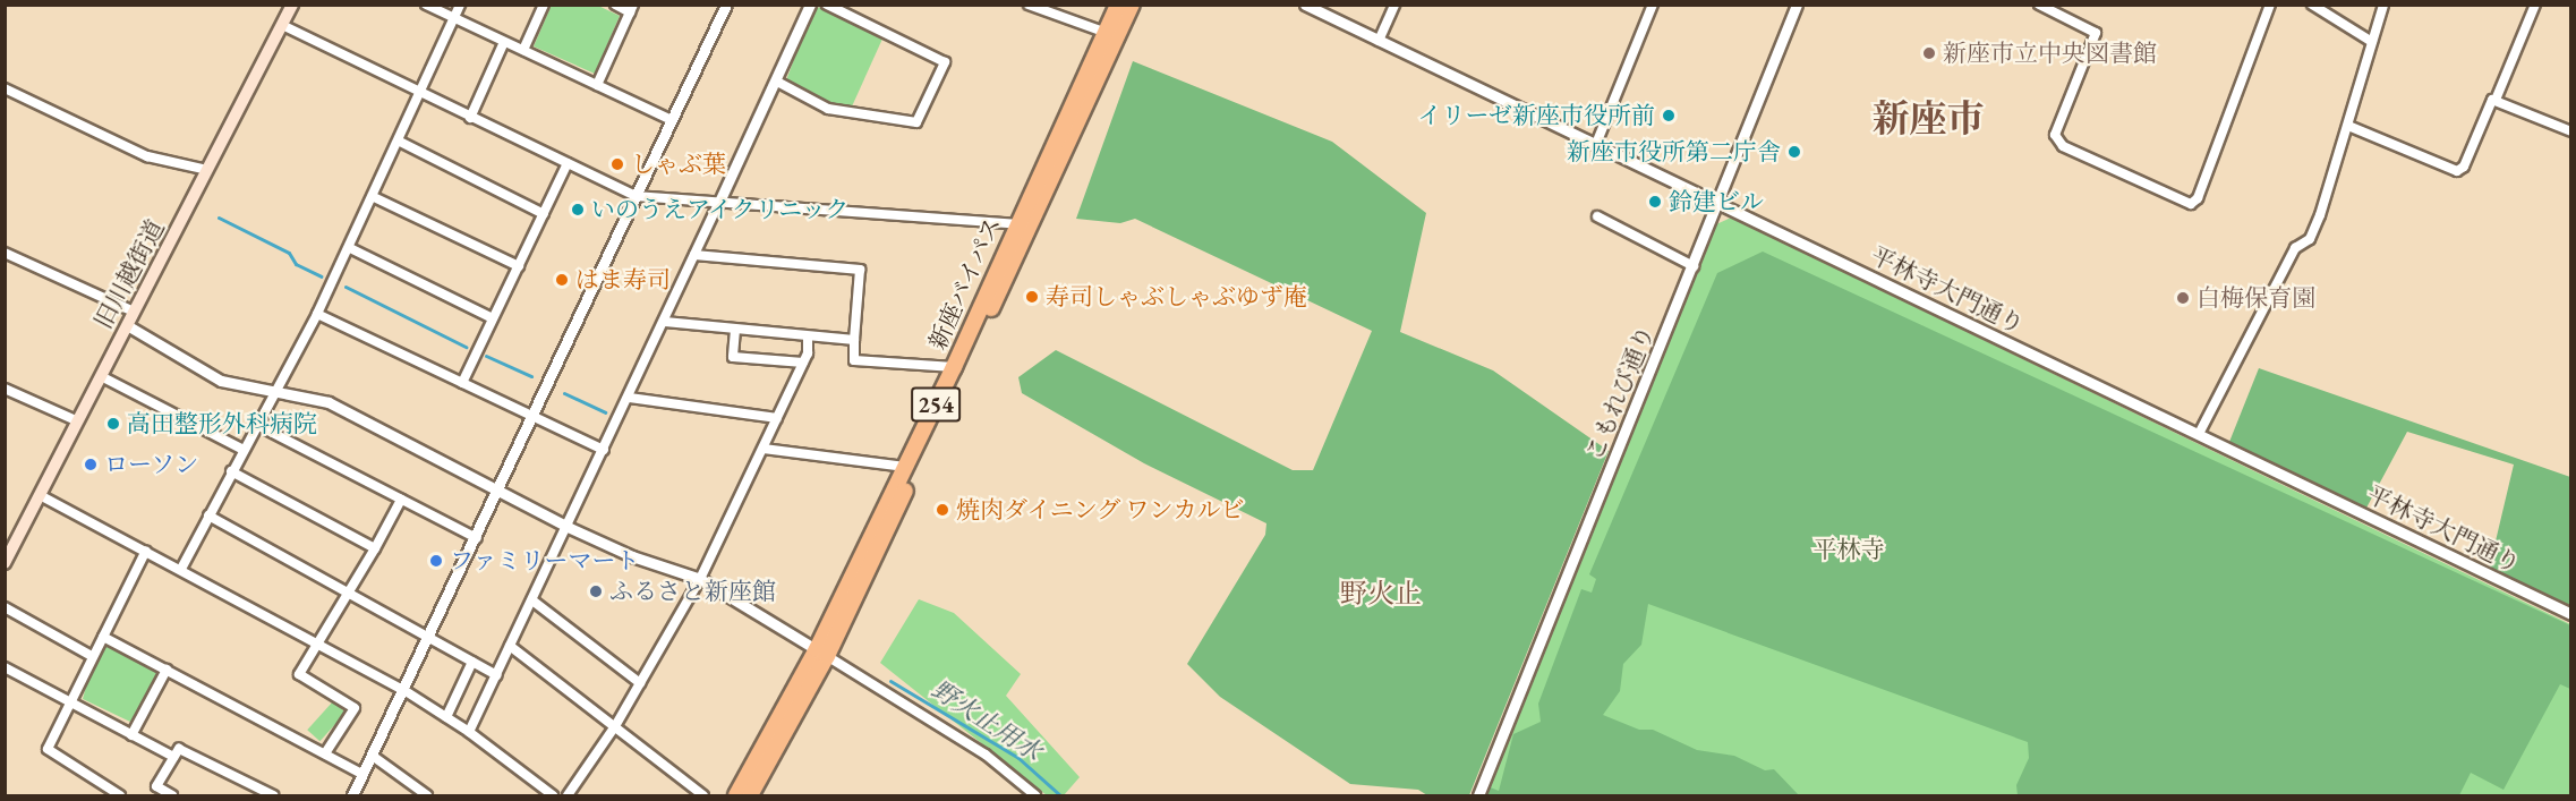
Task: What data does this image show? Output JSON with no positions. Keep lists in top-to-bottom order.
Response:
{
  "streets": {
    "highway": ["新座バイパス", "254"],
    "main road": ["旧川越街道"],
    "street": ["平林寺大門通り", "こもれび通り"]
  },
  "crossings": [
    ["平林寺大門通り", "こもれび通り"]
  ],
  "districts": ["新座市", "野火止"],
  "water": ["野火止用水"],
  "parks": ["平林寺"],
  "places": [
    "新座市立中央図書館",
    "イリーゼ新座市役所前",
    "新座市役所第二庁舎",
    "しゃぶ葉",
    "鈴建ビル",
    "いのうえアイクリニック",
    "はま寿司",
    "寿司しゃぶしゃぶゆず庵",
    "白梅保育園",
    "高田整形外科病院",
    "ローソン",
    "焼肉ダイニング ワンカルビ",
    "ファミリーマート",
    "ふるさと新座館"
  ]
}
